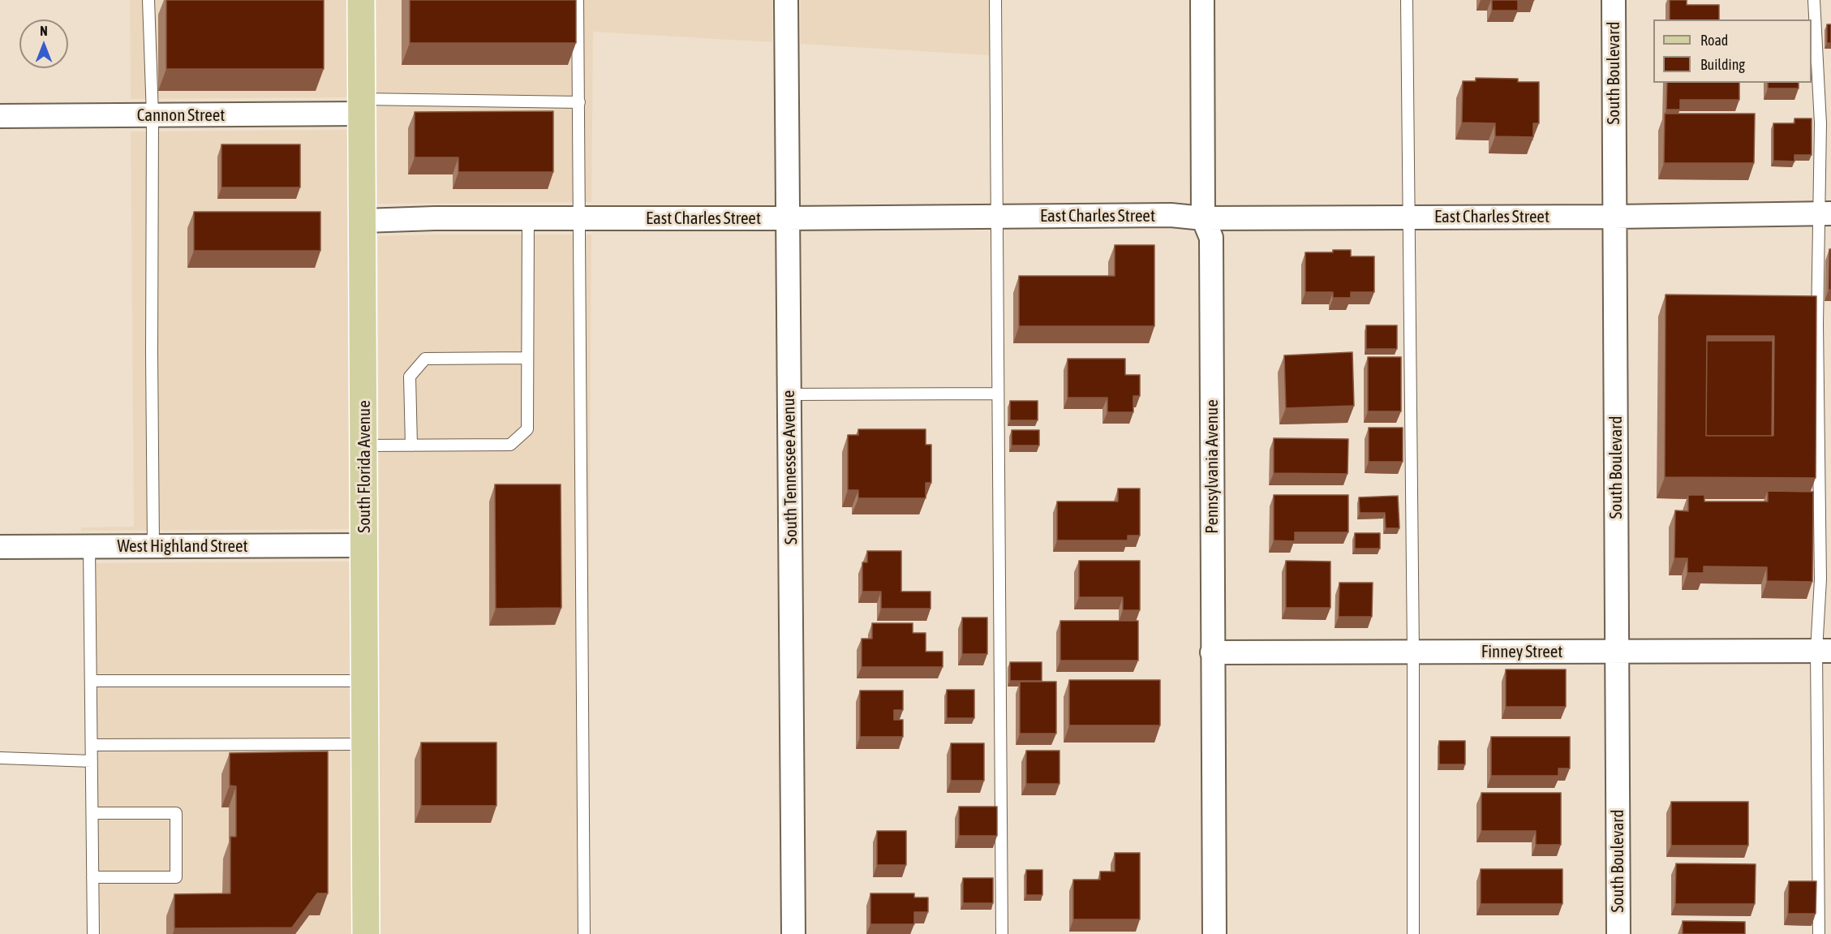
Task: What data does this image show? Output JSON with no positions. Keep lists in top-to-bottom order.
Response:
{
  "streets": {
    "main road": ["South Florida Avenue"],
    "street": [
      "South Boulevard",
      "Cannon Street",
      "East Charles Street",
      "Pennsylvania Avenue",
      "South Tennessee Avenue",
      "West Highland Street",
      "Finney Street"
    ]
  },
  "crossings": [
    ["South Boulevard", "East Charles Street"],
    ["South Boulevard", "Finney Street"],
    ["Cannon Street", "South Florida Avenue"],
    ["East Charles Street", "South Florida Avenue"],
    ["East Charles Street", "Pennsylvania Avenue"],
    ["East Charles Street", "South Tennessee Avenue"],
    ["South Florida Avenue", "West Highland Street"],
    ["Pennsylvania Avenue", "Finney Street"]
  ],
  "legend": ["Road", "Building"],
  "north": "top"
}
